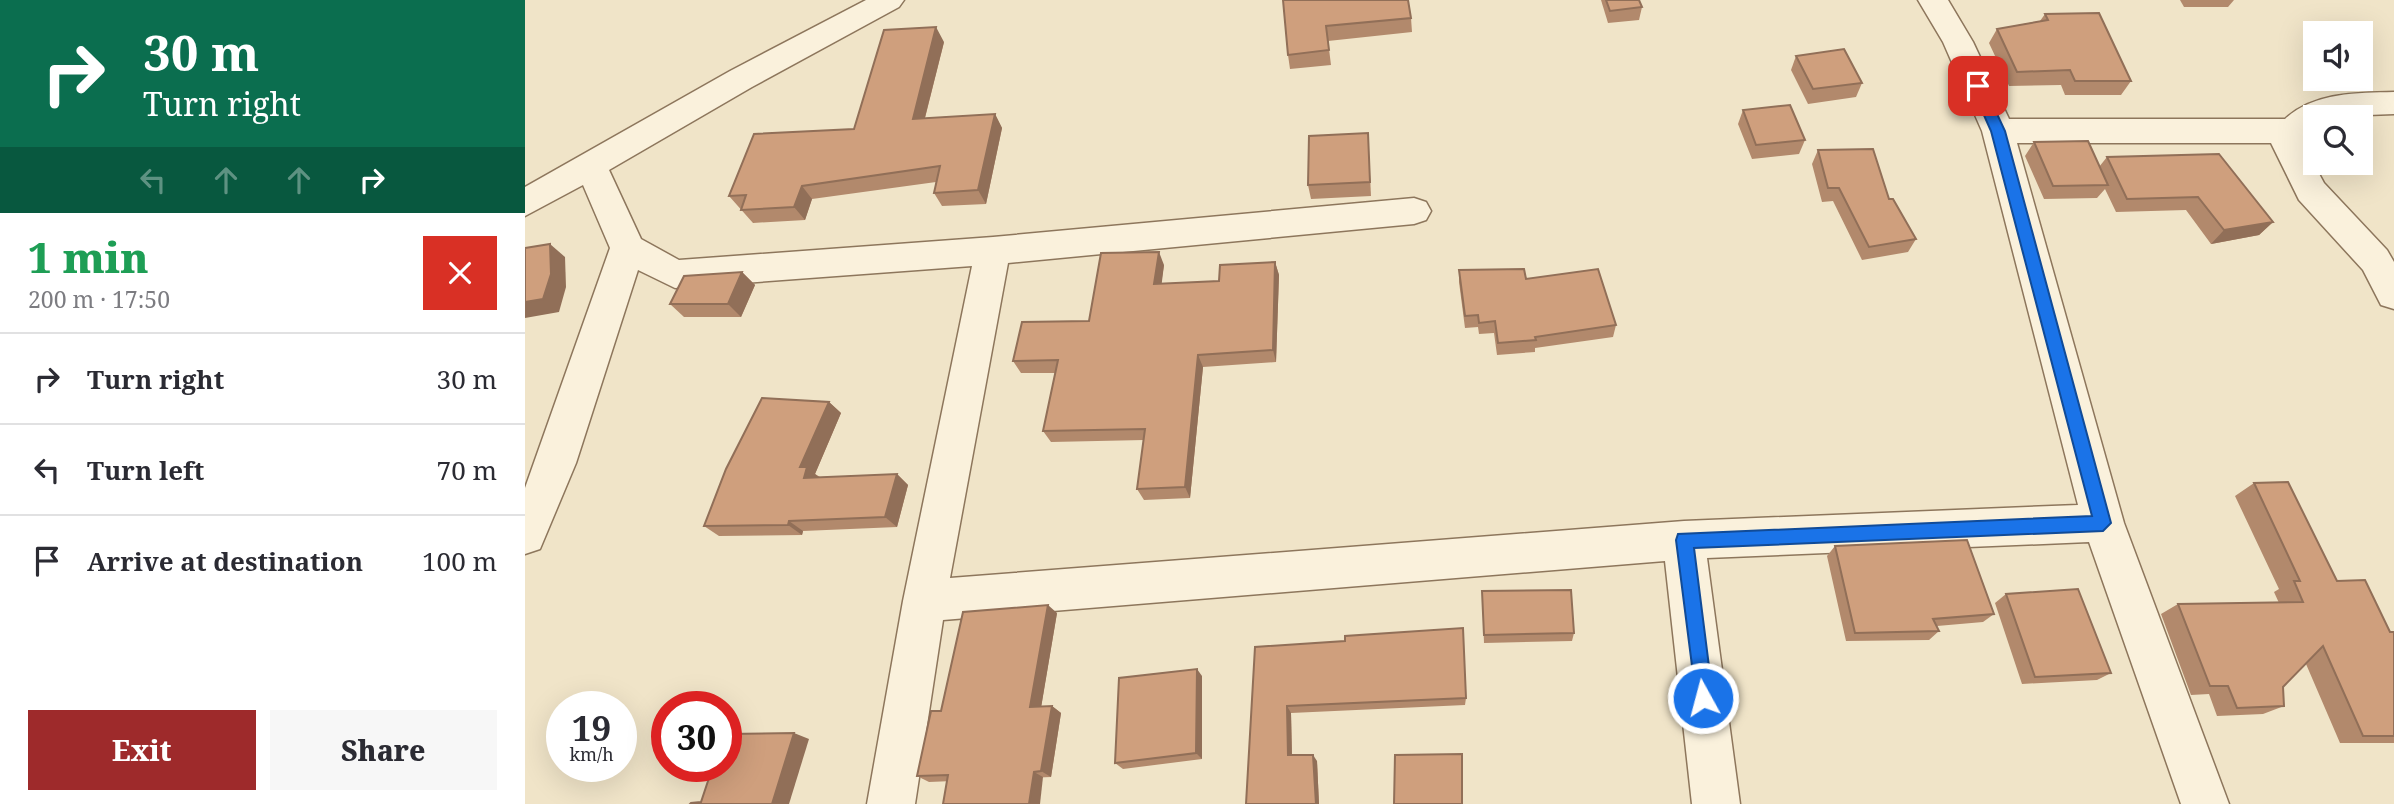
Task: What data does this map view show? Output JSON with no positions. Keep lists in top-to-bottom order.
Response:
{
  "page": {
    "turn": ["30 m", "Turn right"],
    "heading": ["1 min", "200 m · 17:50"],
    "list": [
      {
        "name": "Turn right",
        "value": "30 m"
      },
      {
        "name": "Turn left",
        "value": "70 m"
      },
      {
        "name": "Arrive at destination",
        "value": "100 m"
      }
    ],
    "speed": "19 km/h",
    "limit": "30",
    "buttons": ["Exit", "Share"]
  }
}
